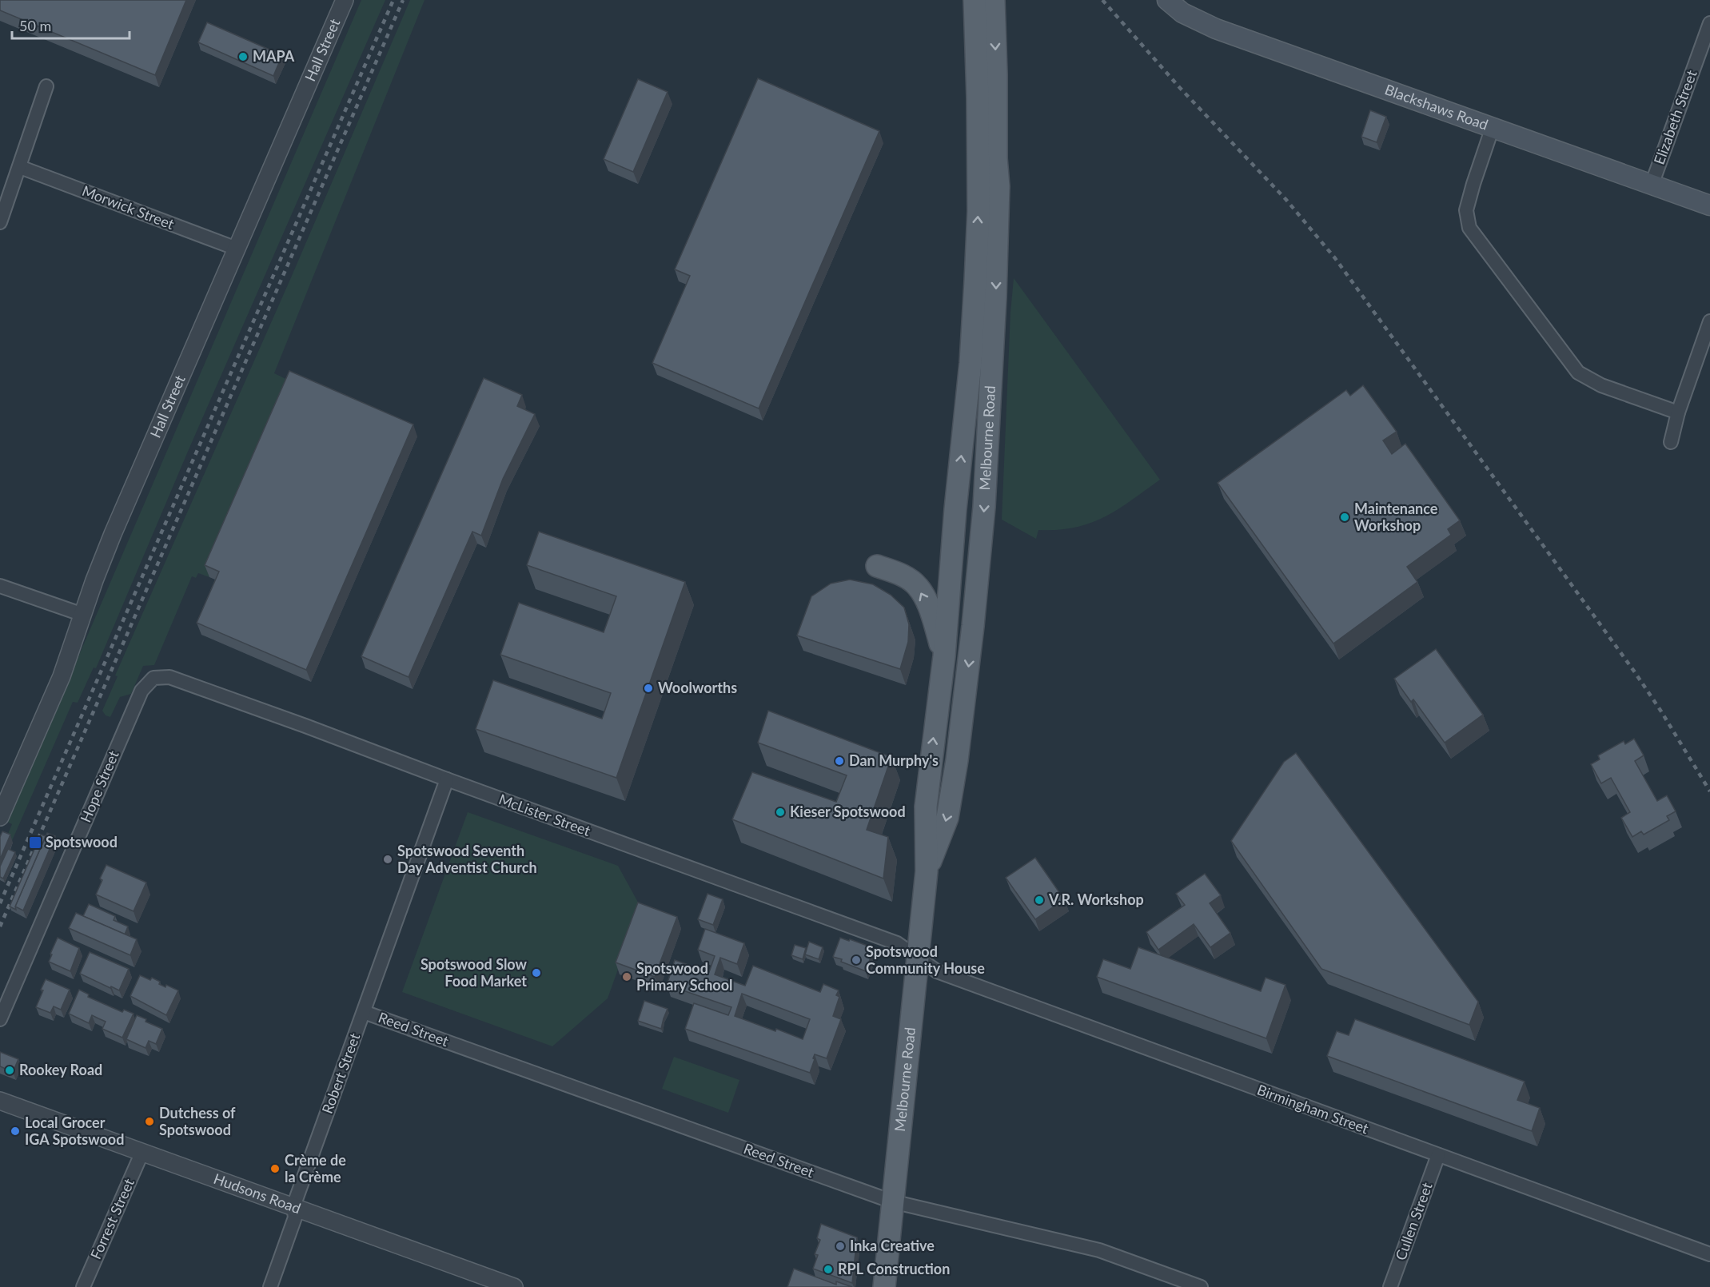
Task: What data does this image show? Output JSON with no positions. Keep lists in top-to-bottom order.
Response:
{
  "streets": {
    "main road": ["Blackshaws Road", "Melbourne Road"],
    "street": [
      "Hall Street",
      "Elizabeth Street",
      "Morwick Street",
      "Hope Street",
      "McLister Street",
      "Reed Street",
      "Robert Street",
      "Birmingham Street",
      "Hudsons Road",
      "Forrest Street",
      "Cullen Street"
    ]
  },
  "crossings": [
    ["Hall Street", "Morwick Street"],
    ["Blackshaws Road", "Elizabeth Street"],
    ["Melbourne Road", "McLister Street"],
    ["Melbourne Road", "Reed Street"],
    ["Melbourne Road", "Birmingham Street"],
    ["Hope Street", "McLister Street"],
    ["McLister Street", "Robert Street"],
    ["McLister Street", "Birmingham Street"],
    ["Reed Street", "Robert Street"],
    ["Robert Street", "Hudsons Road"],
    ["Birmingham Street", "Cullen Street"],
    ["Hudsons Road", "Forrest Street"]
  ],
  "places": {
    "other": [
      "MAPA",
      "Maintenance Workshop",
      "Woolworths",
      "Dan Murphy's",
      "Kieser Spotswood",
      "Spotswood Seventh Day Adventist Church",
      "V.R. Workshop",
      "Spotswood Community House",
      "Spotswood Slow Food Market",
      "Spotswood Primary School",
      "Rookey Road",
      "Dutchess of Spotswood",
      "Local Grocer IGA Spotswood",
      "Crème de la Crème",
      "Inka Creative",
      "RPL Construction"
    ],
    "transit": ["Spotswood"]
  },
  "scale_bar": "50 m"
}
